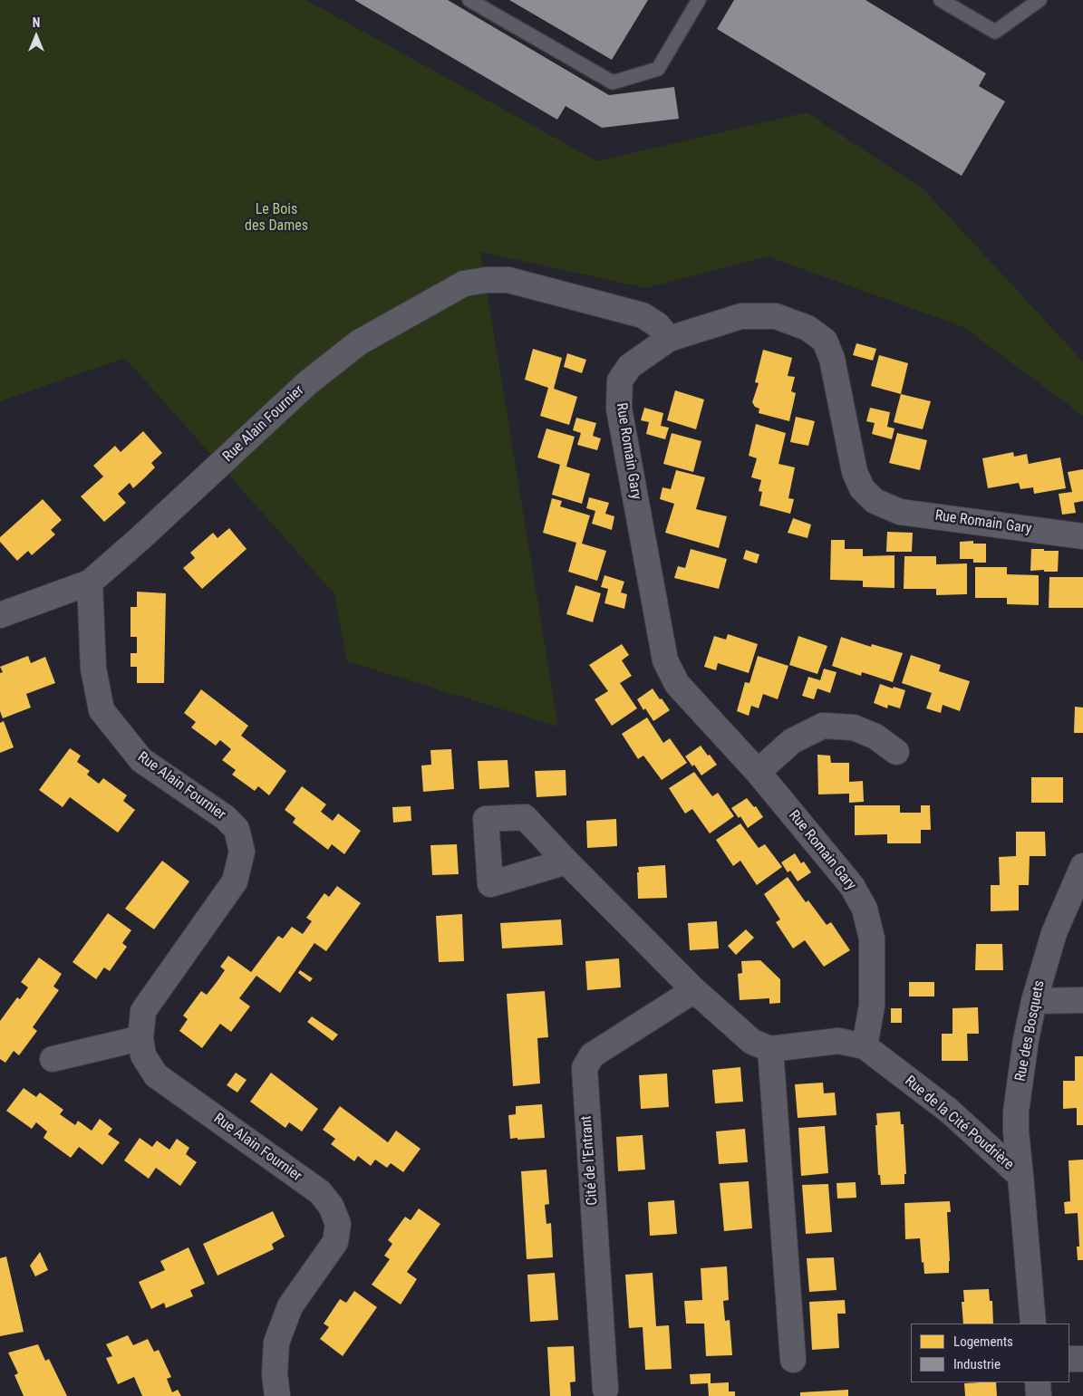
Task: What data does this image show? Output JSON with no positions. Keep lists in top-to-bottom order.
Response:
{
  "streets": {
    "street": [
      "Rue Alain Fournier",
      "Rue Romain Gary",
      "Rue des Bosquets",
      "Rue de la Cité Poudrière",
      "Cité de l'Entrant"
    ]
  },
  "crossings": [
    ["Rue Alain Fournier", "Rue Romain Gary"],
    ["Rue Romain Gary", "Rue de la Cité Poudrière"],
    ["Rue des Bosquets", "Rue de la Cité Poudrière"]
  ],
  "parks": ["Le Bois des Dames"],
  "legend": ["Logements", "Industrie"],
  "north": "top"
}
